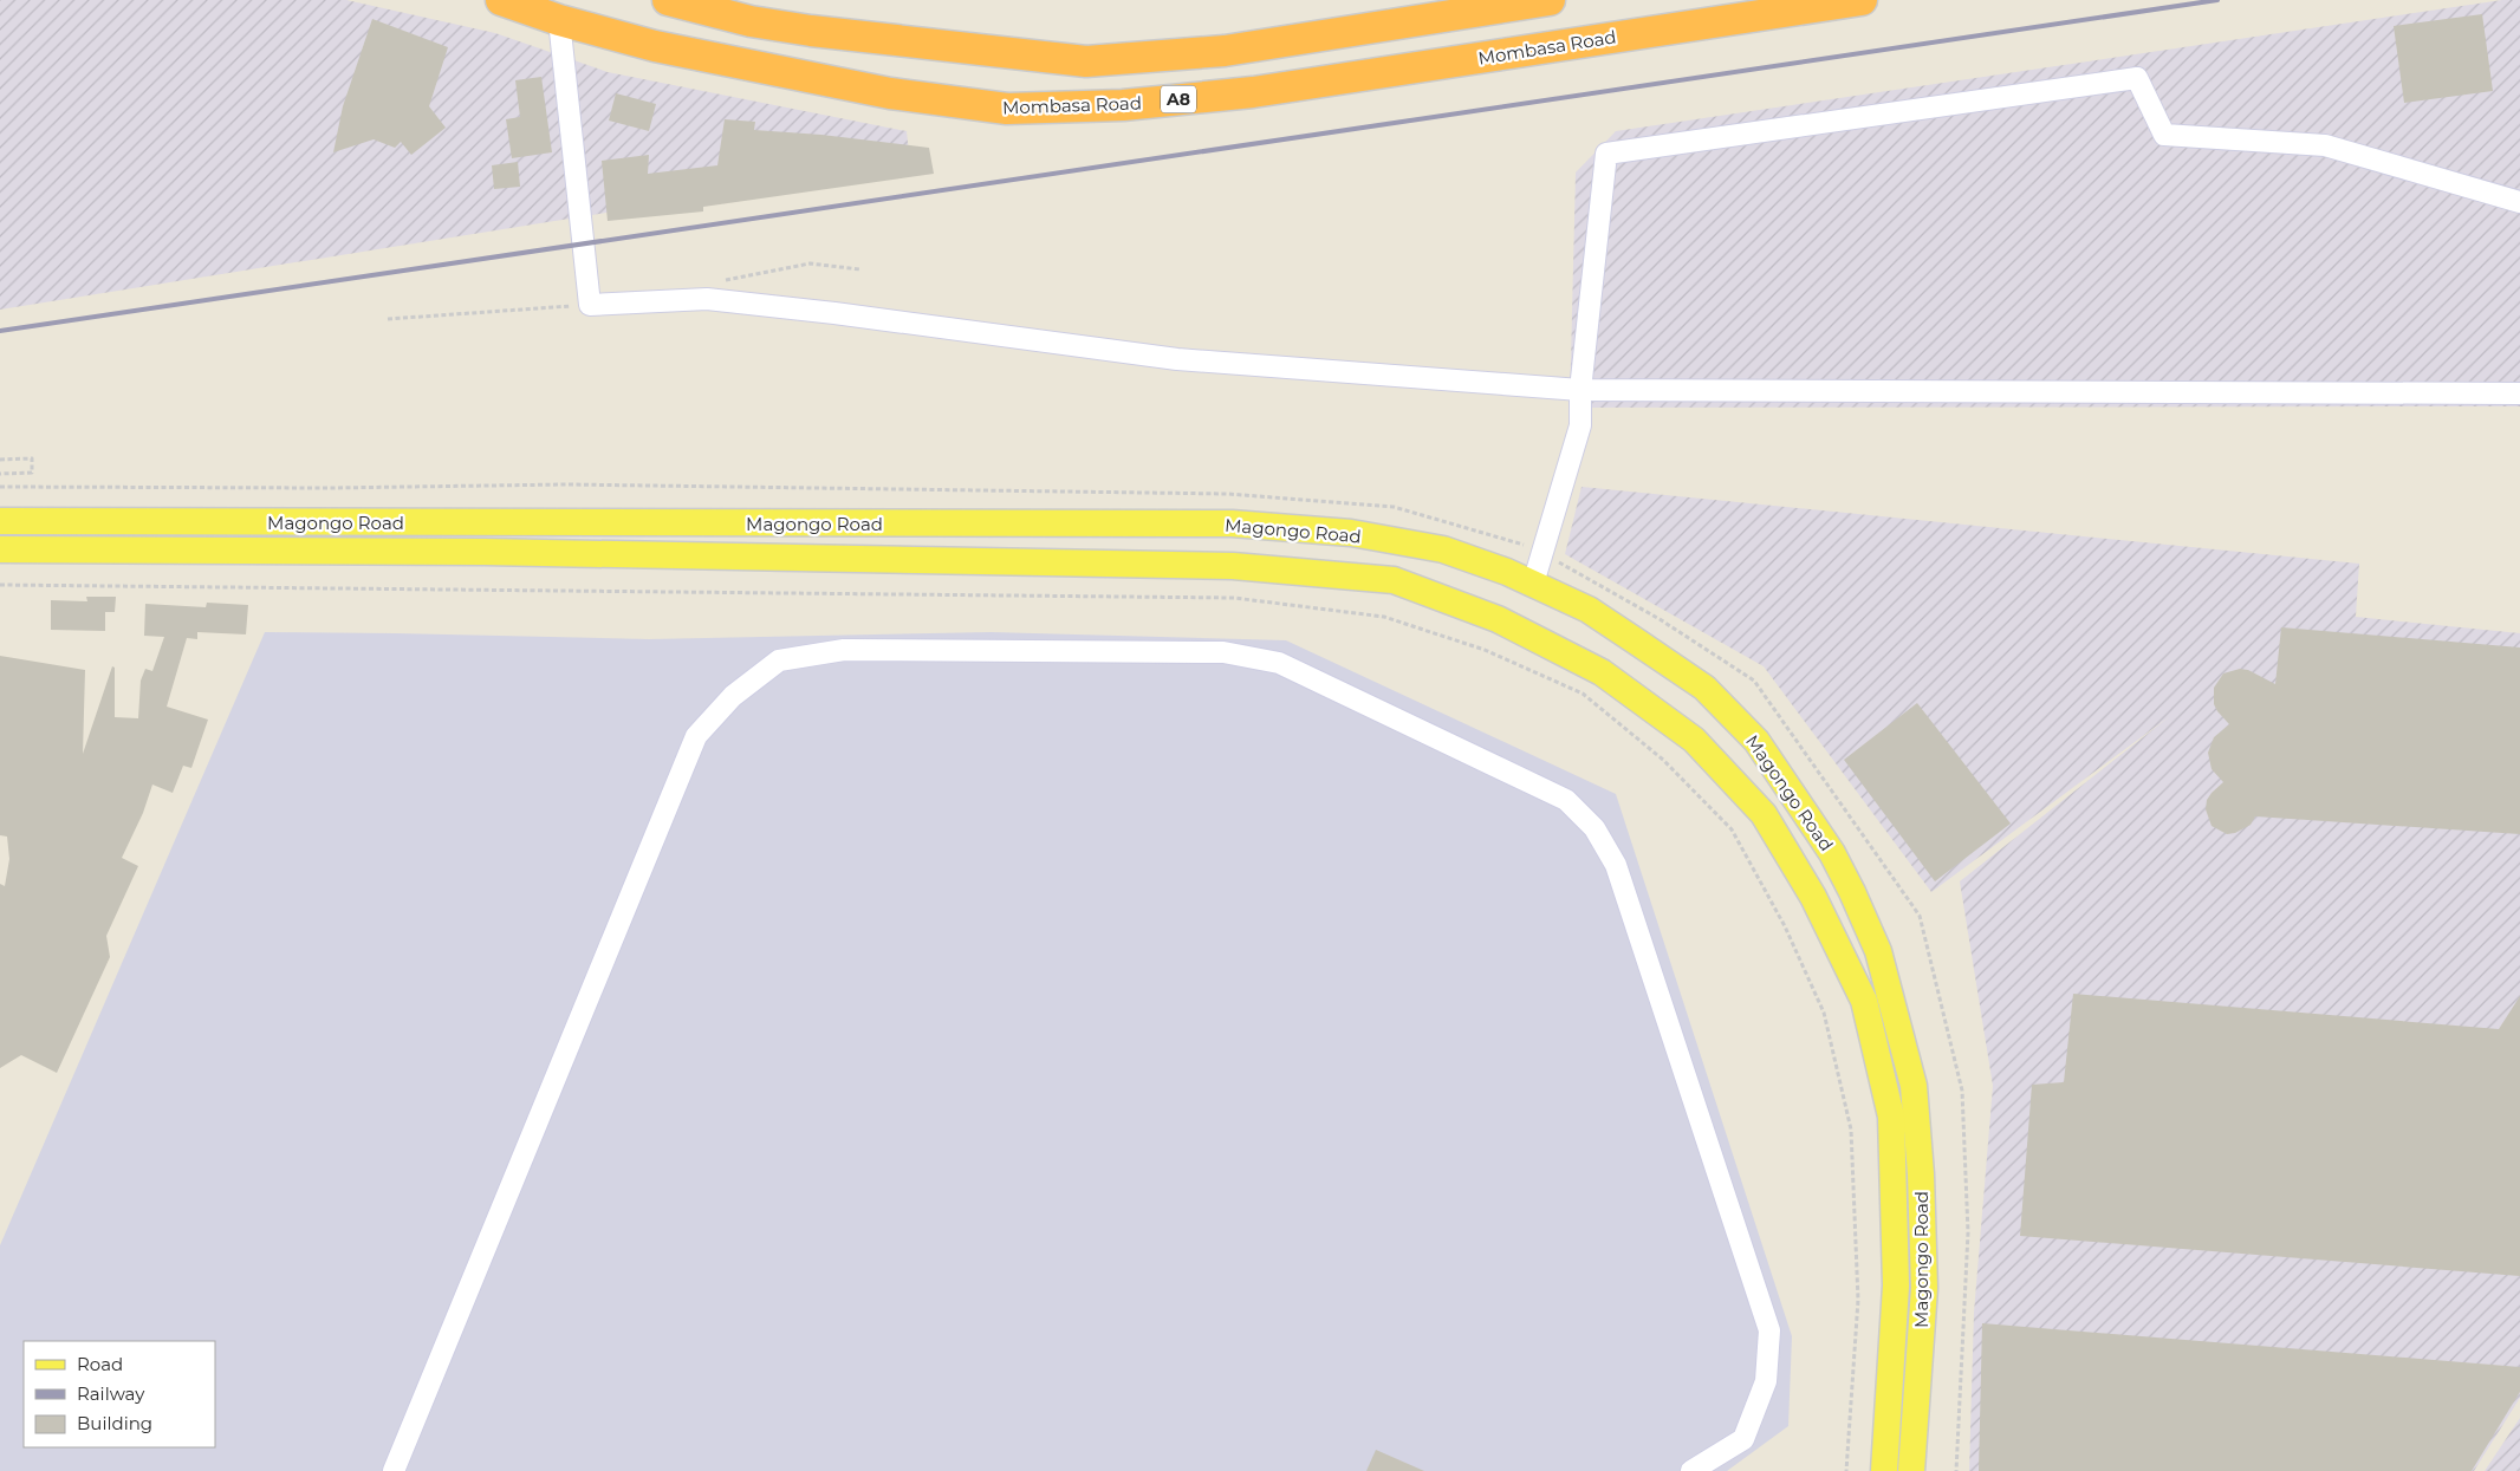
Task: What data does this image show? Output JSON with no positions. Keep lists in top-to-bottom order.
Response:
{
  "streets": {
    "highway": ["Mombasa Road", "A8"],
    "main road": ["Magongo Road"]
  },
  "legend": ["Road", "Railway", "Building"]
}
